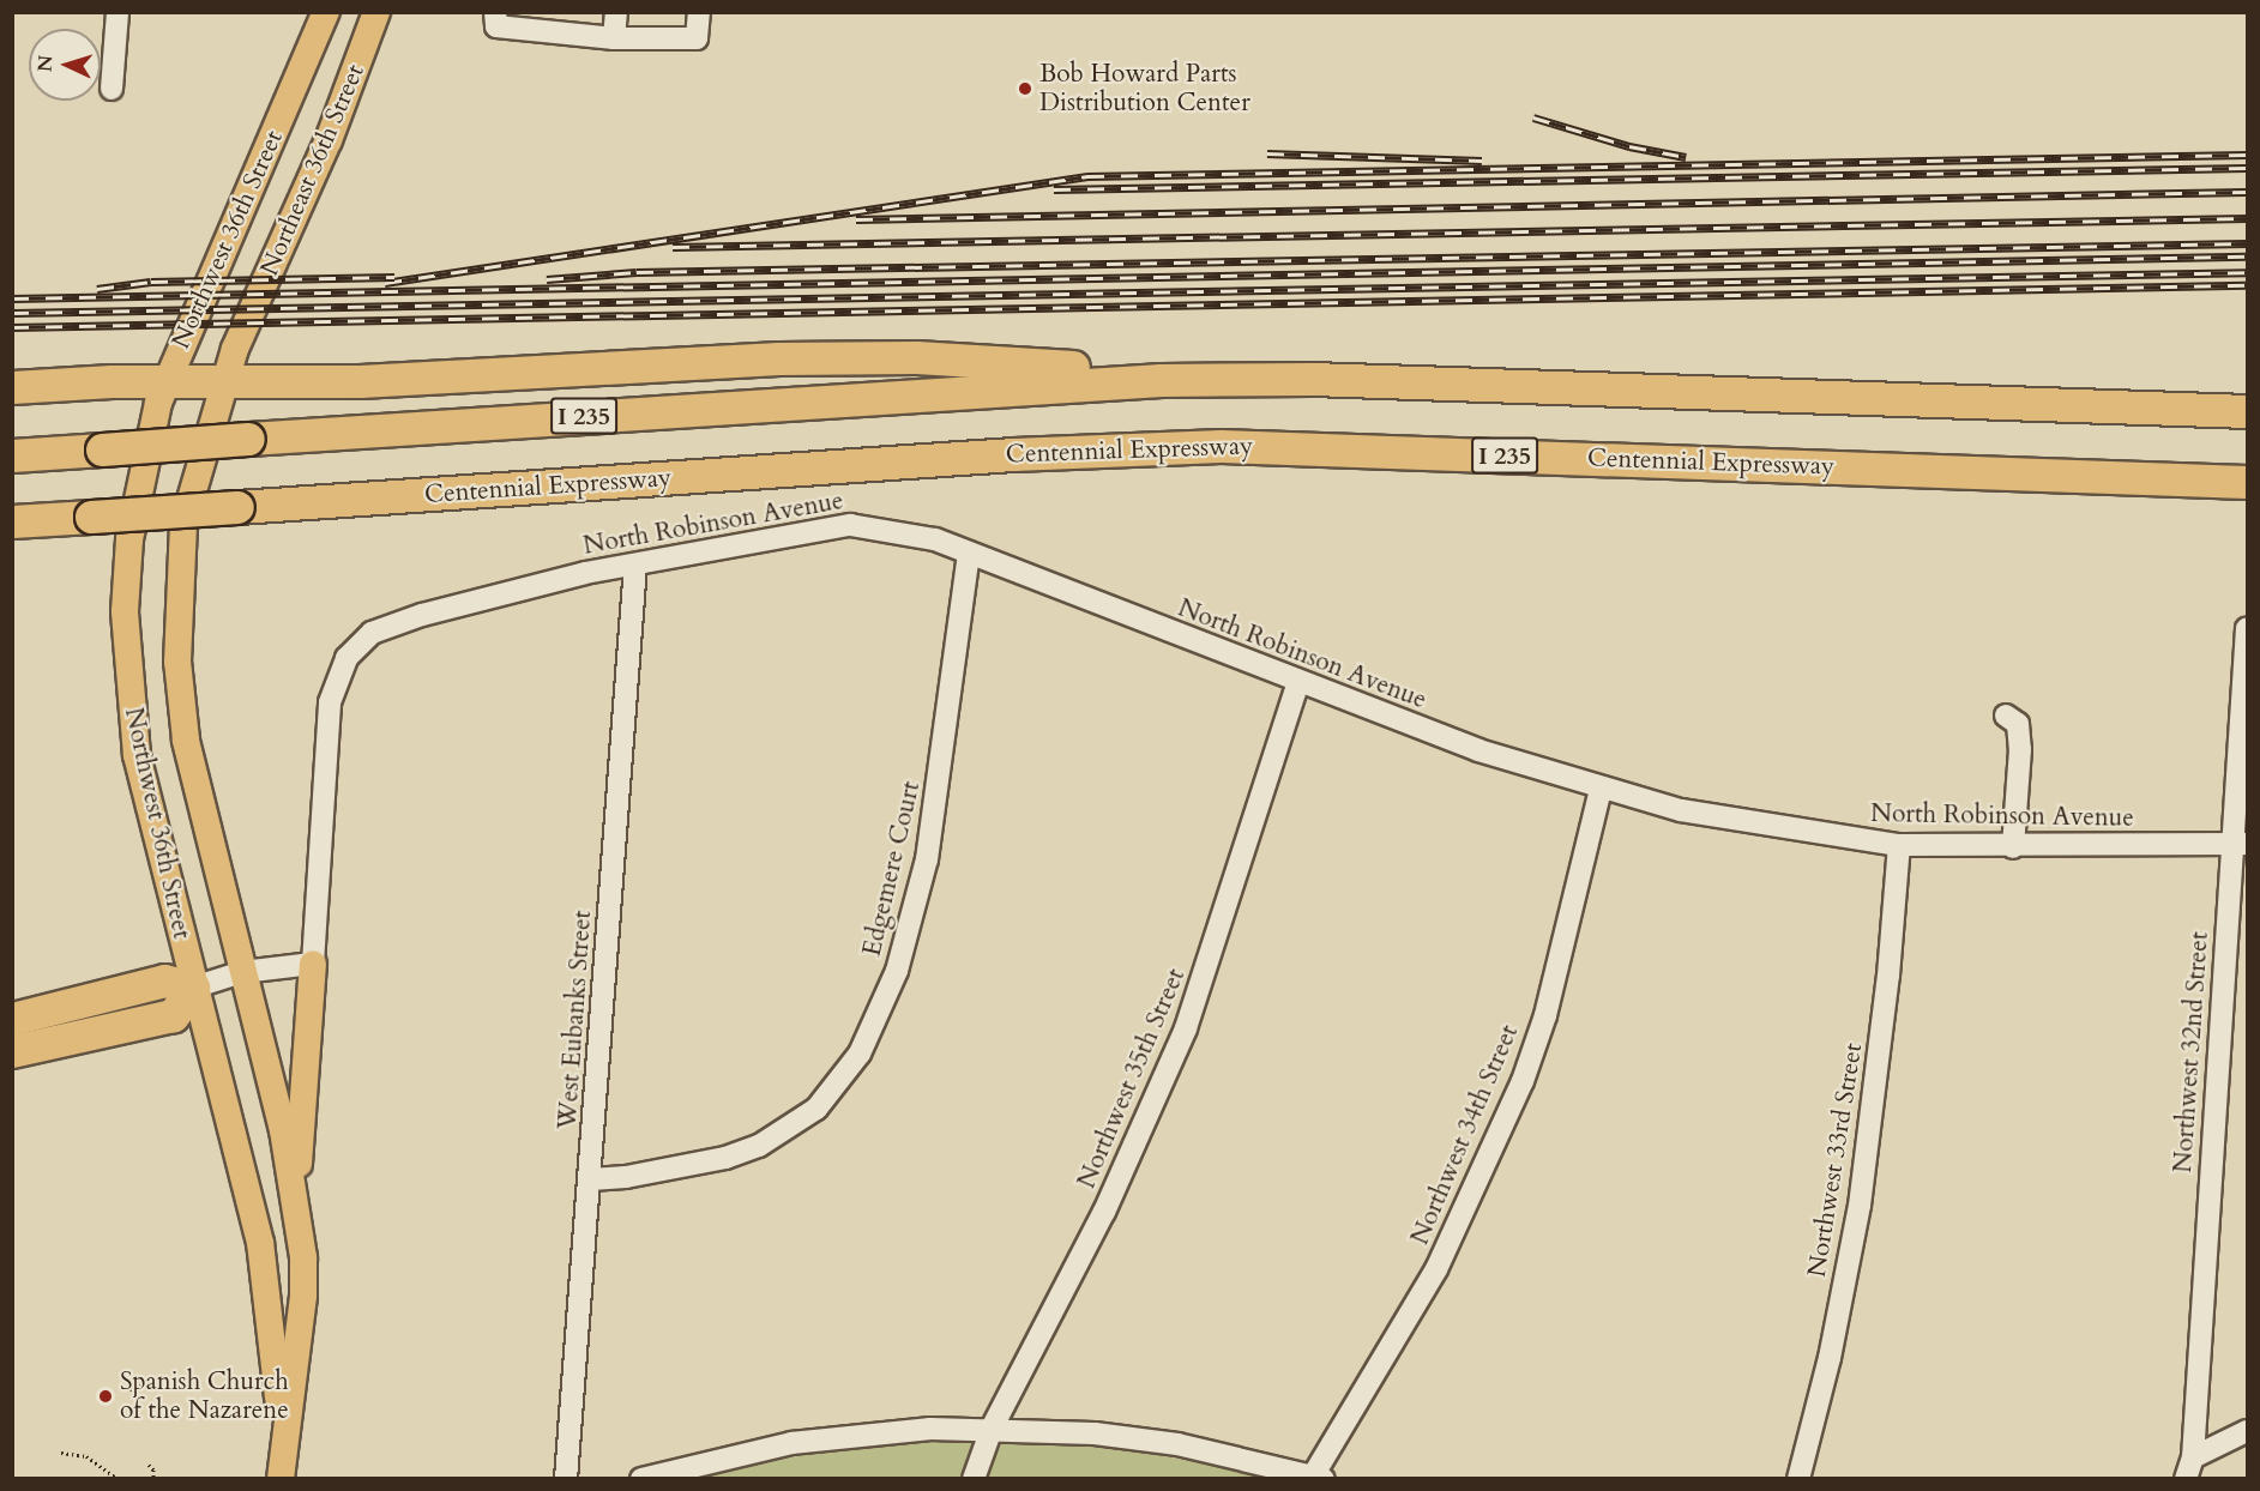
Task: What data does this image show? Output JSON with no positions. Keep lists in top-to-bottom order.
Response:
{
  "streets": {
    "highway": ["I 235", "Centennial Expressway"],
    "main road": ["Northeast 36th Street", "Northwest 36th Street"],
    "street": [
      "North Robinson Avenue",
      "Edgemere Court",
      "West Eubanks Street",
      "Northwest 32nd Street",
      "Northwest 35th Street",
      "Northwest 34th Street",
      "Northwest 33rd Street"
    ]
  },
  "crossings": [
    ["Northeast 36th Street", "Northwest 36th Street"],
    ["North Robinson Avenue", "Edgemere Court"],
    ["North Robinson Avenue", "West Eubanks Street"],
    ["North Robinson Avenue", "Northwest 32nd Street"],
    ["North Robinson Avenue", "Northwest 35th Street"],
    ["North Robinson Avenue", "Northwest 34th Street"],
    ["North Robinson Avenue", "Northwest 33rd Street"],
    ["Edgemere Court", "West Eubanks Street"]
  ],
  "places": ["Bob Howard Parts Distribution Center", "Spanish Church of the Nazarene"],
  "north": "left"
}
